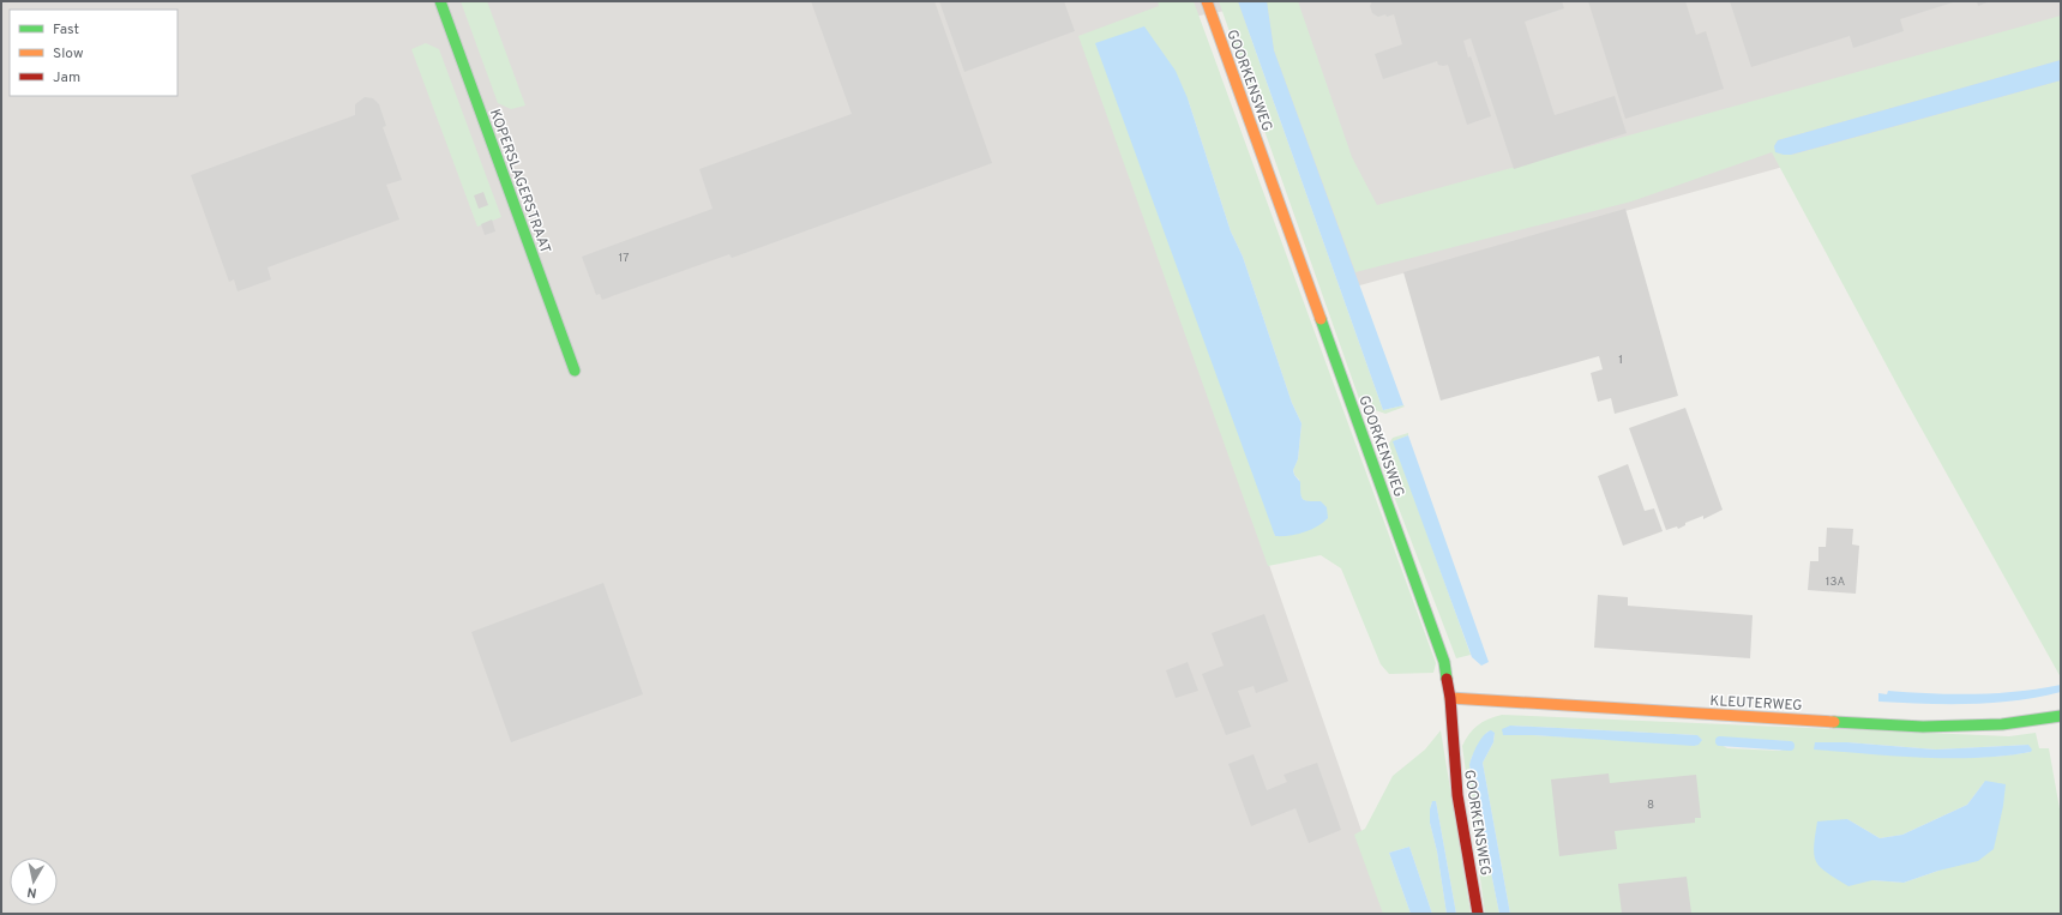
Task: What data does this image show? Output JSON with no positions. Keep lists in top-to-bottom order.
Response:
{
  "streets": {
    "street": ["GOORKENSWEG", "KOPERSLAGERSTRAAT", "KLEUTERWEG"]
  },
  "crossings": [
    ["GOORKENSWEG", "KLEUTERWEG"]
  ],
  "house_numbers": [
    "17",
    "1",
    "13A",
    "8"
  ],
  "legend": ["Fast", "Slow", "Jam"],
  "north": "bottom"
}
